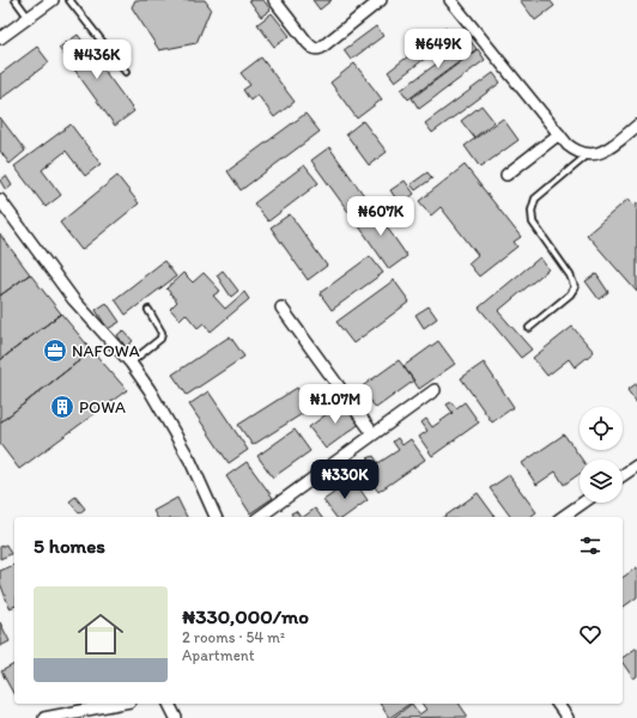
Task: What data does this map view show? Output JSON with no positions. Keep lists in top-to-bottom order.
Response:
{
  "places": {
    "office": ["NAFOWA"],
    "building": ["POWA"]
  },
  "page": {
    "price": [
      "₦649K",
      "₦436K",
      "₦607K",
      "₦1.07M",
      "₦330K"
    ],
    "heading": "5 homes",
    "list": [
      {
        "name": "₦330,000/mo",
        "note": "2 rooms · 54 m² · Apartment"
      }
    ]
  }
}
